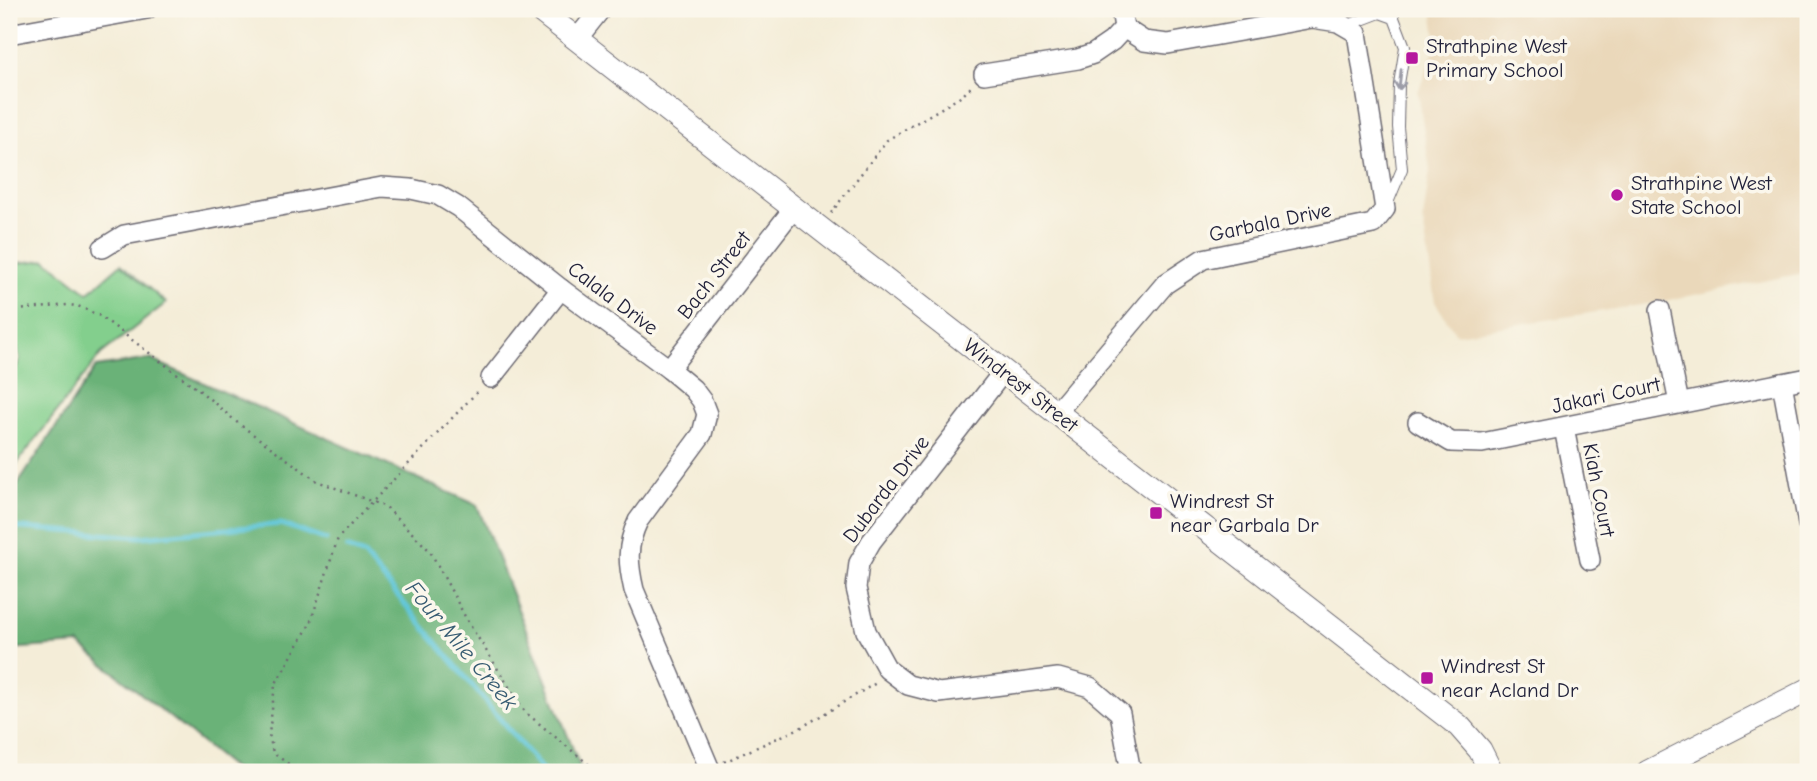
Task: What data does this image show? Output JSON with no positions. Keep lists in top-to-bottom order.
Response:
{
  "streets": {
    "street": [
      "Garbala Drive",
      "Bach Street",
      "Calala Drive",
      "Windrest Street",
      "Jakari Court",
      "Dubarda Drive",
      "Kiah Court"
    ]
  },
  "crossings": [
    ["Garbala Drive", "Windrest Street"],
    ["Bach Street", "Calala Drive"],
    ["Bach Street", "Windrest Street"],
    ["Windrest Street", "Dubarda Drive"],
    ["Jakari Court", "Kiah Court"]
  ],
  "water": ["Four Mile Creek"],
  "places": {
    "transit": ["Strathpine West Primary School", "Windrest St near Garbala Dr", "Windrest St near Acland Dr"],
    "other": ["Strathpine West State School"]
  }
}
